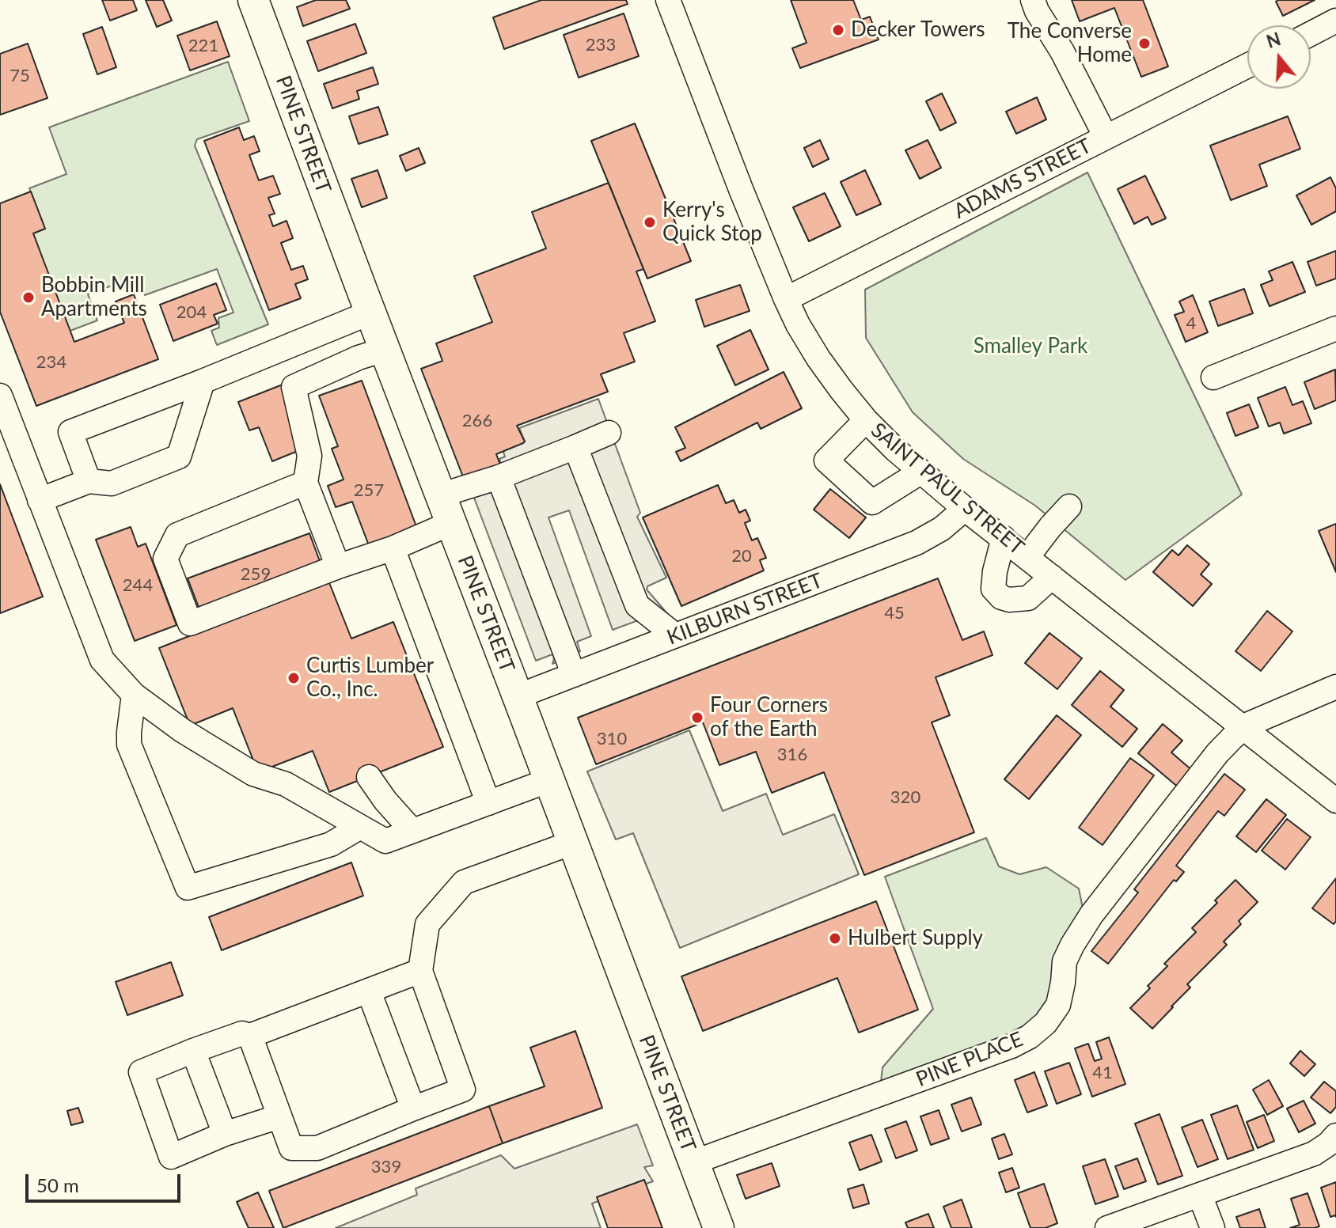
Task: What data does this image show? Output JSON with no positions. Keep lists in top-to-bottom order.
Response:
{
  "streets": {
    "main road": ["PINE STREET"],
    "street": [
      "ADAMS STREET",
      "SAINT PAUL STREET",
      "KILBURN STREET",
      "PINE PLACE"
    ]
  },
  "crossings": [
    ["PINE STREET", "KILBURN STREET"],
    ["PINE STREET", "PINE PLACE"],
    ["ADAMS STREET", "SAINT PAUL STREET"],
    ["SAINT PAUL STREET", "KILBURN STREET"],
    ["SAINT PAUL STREET", "PINE PLACE"]
  ],
  "parks": ["Smalley Park"],
  "places": [
    "Decker Towers",
    "The Converse Home",
    "Kerry's Quick Stop",
    "Bobbin Mill Apartments",
    "Curtis Lumber Co., Inc.",
    "Four Corners of the Earth",
    "Hulbert Supply"
  ],
  "house_numbers": [
    "233",
    "221",
    "75",
    "204",
    "4",
    "234",
    "266",
    "257",
    "20",
    "259",
    "244",
    "45",
    "310",
    "316",
    "320",
    "41",
    "339"
  ],
  "scale_bar": "50 m",
  "north": "top"
}
